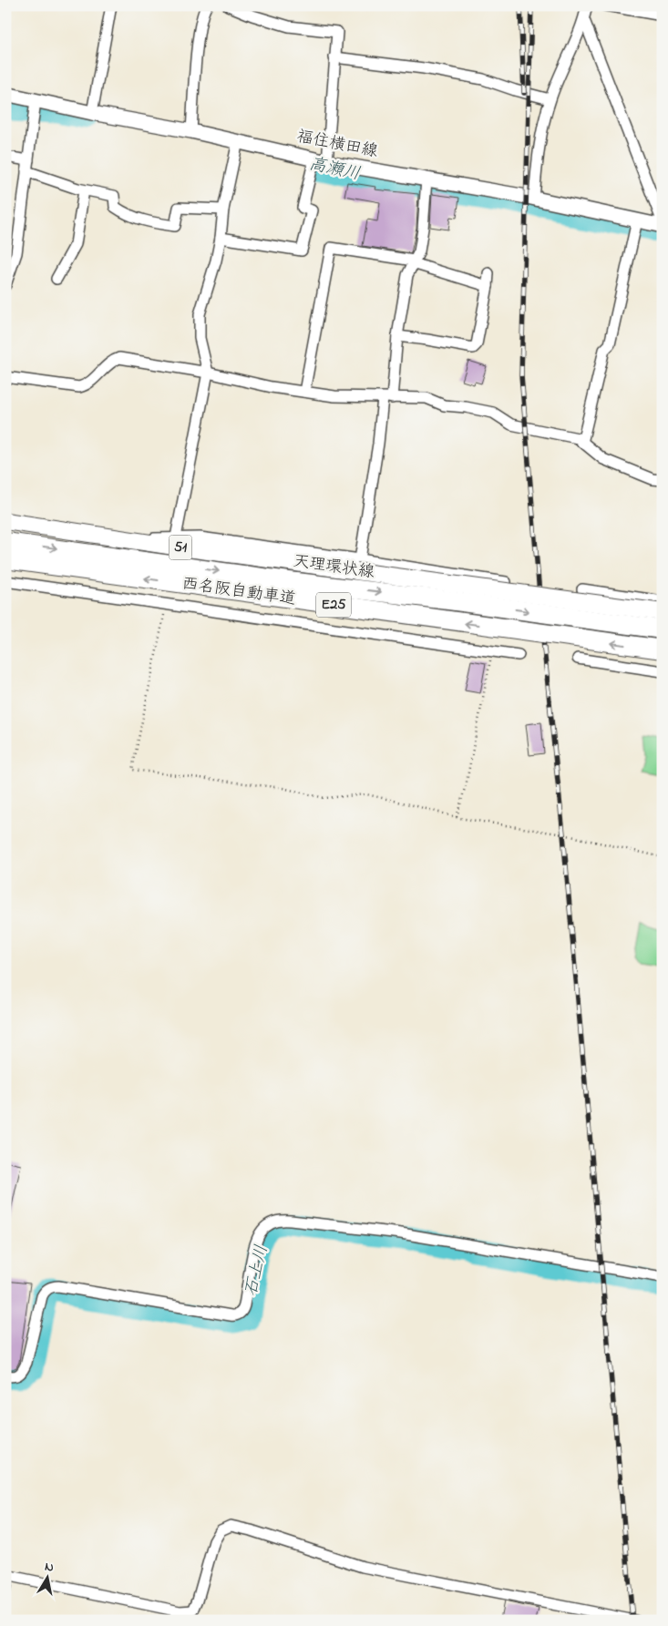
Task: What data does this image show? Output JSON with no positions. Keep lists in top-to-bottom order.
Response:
{
  "streets": {
    "highway": ["西名阪自動車道", "E25"],
    "main road": ["福住横田線", "51", "天理環状線"]
  },
  "water": ["高瀬川", "石上川"],
  "north": "top"
}
